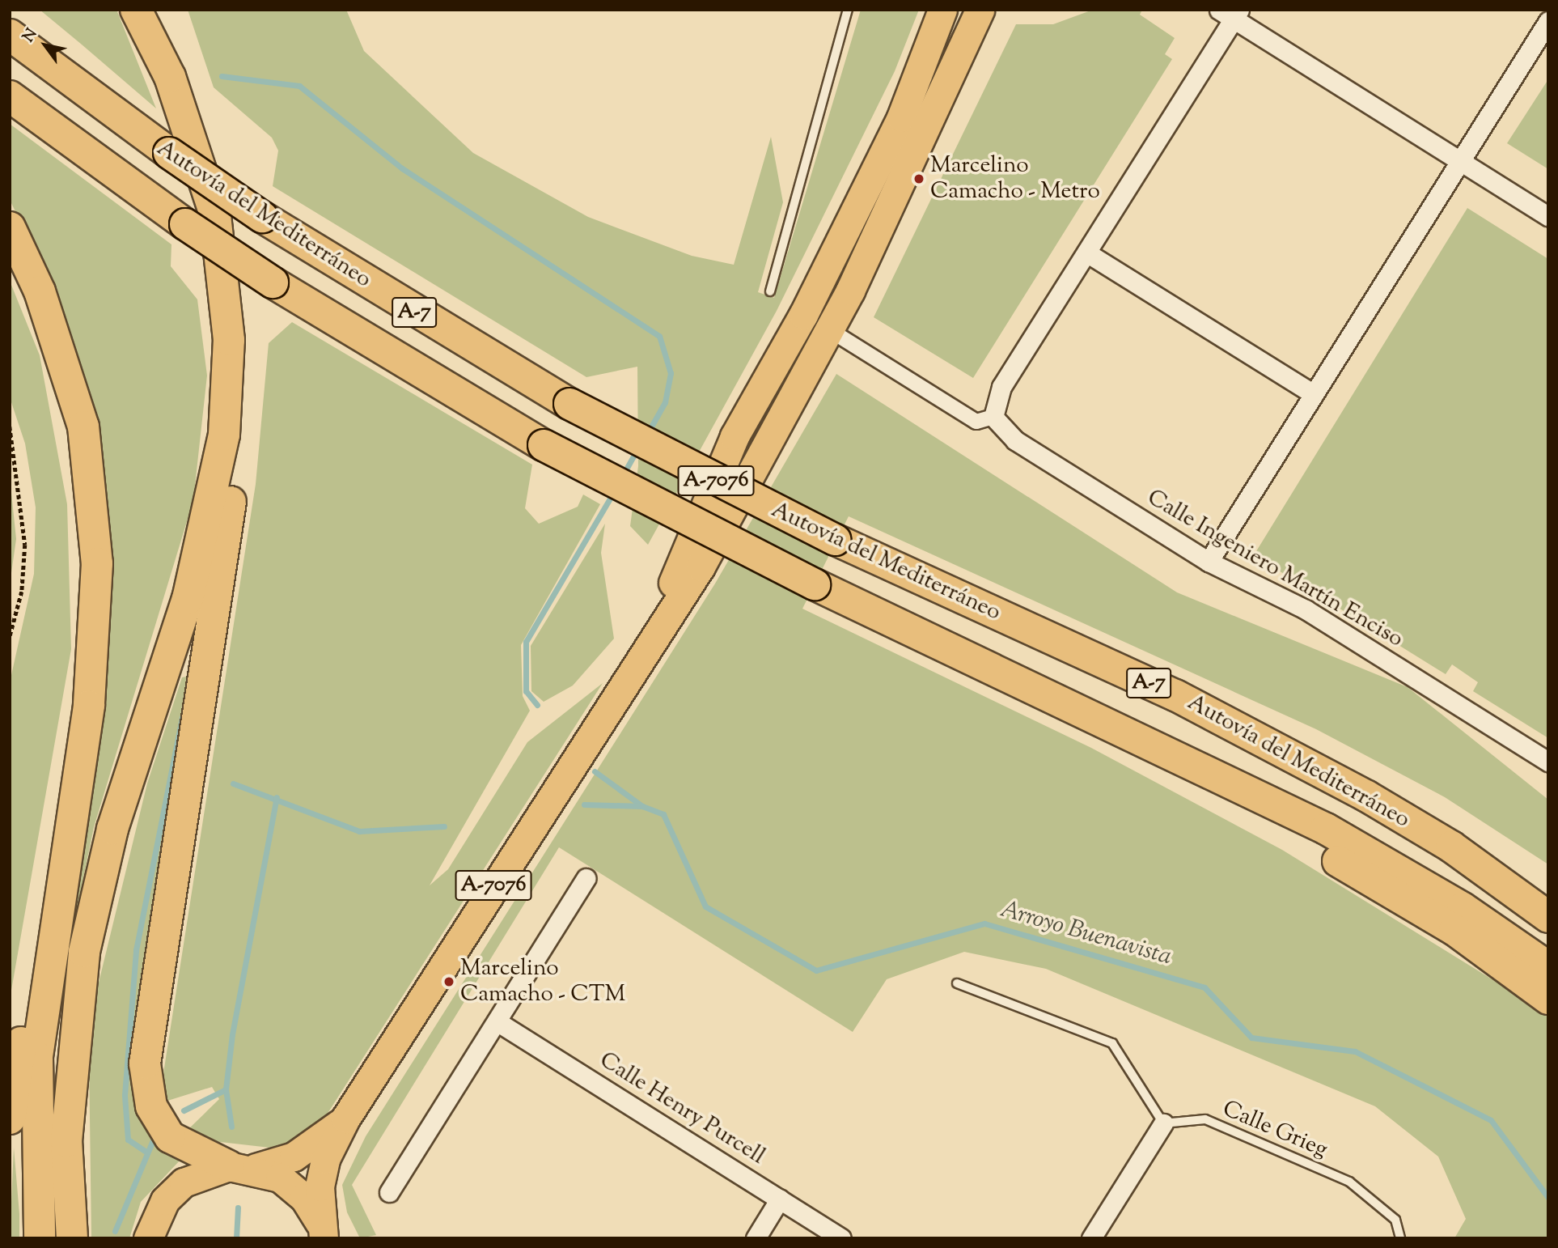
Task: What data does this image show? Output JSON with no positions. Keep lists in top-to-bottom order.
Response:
{
  "streets": {
    "highway": ["Autovía del Mediterráneo", "A-7"],
    "main road": ["A-7076"],
    "street": ["Calle Ingeniero Martín Enciso", "Calle Henry Purcell"],
    "lane": ["Calle Grieg"]
  },
  "water": ["Arroyo Buenavista"],
  "places": ["Marcelino Camacho - Metro", "Marcelino Camacho - CTM"],
  "north": "top left"
}
